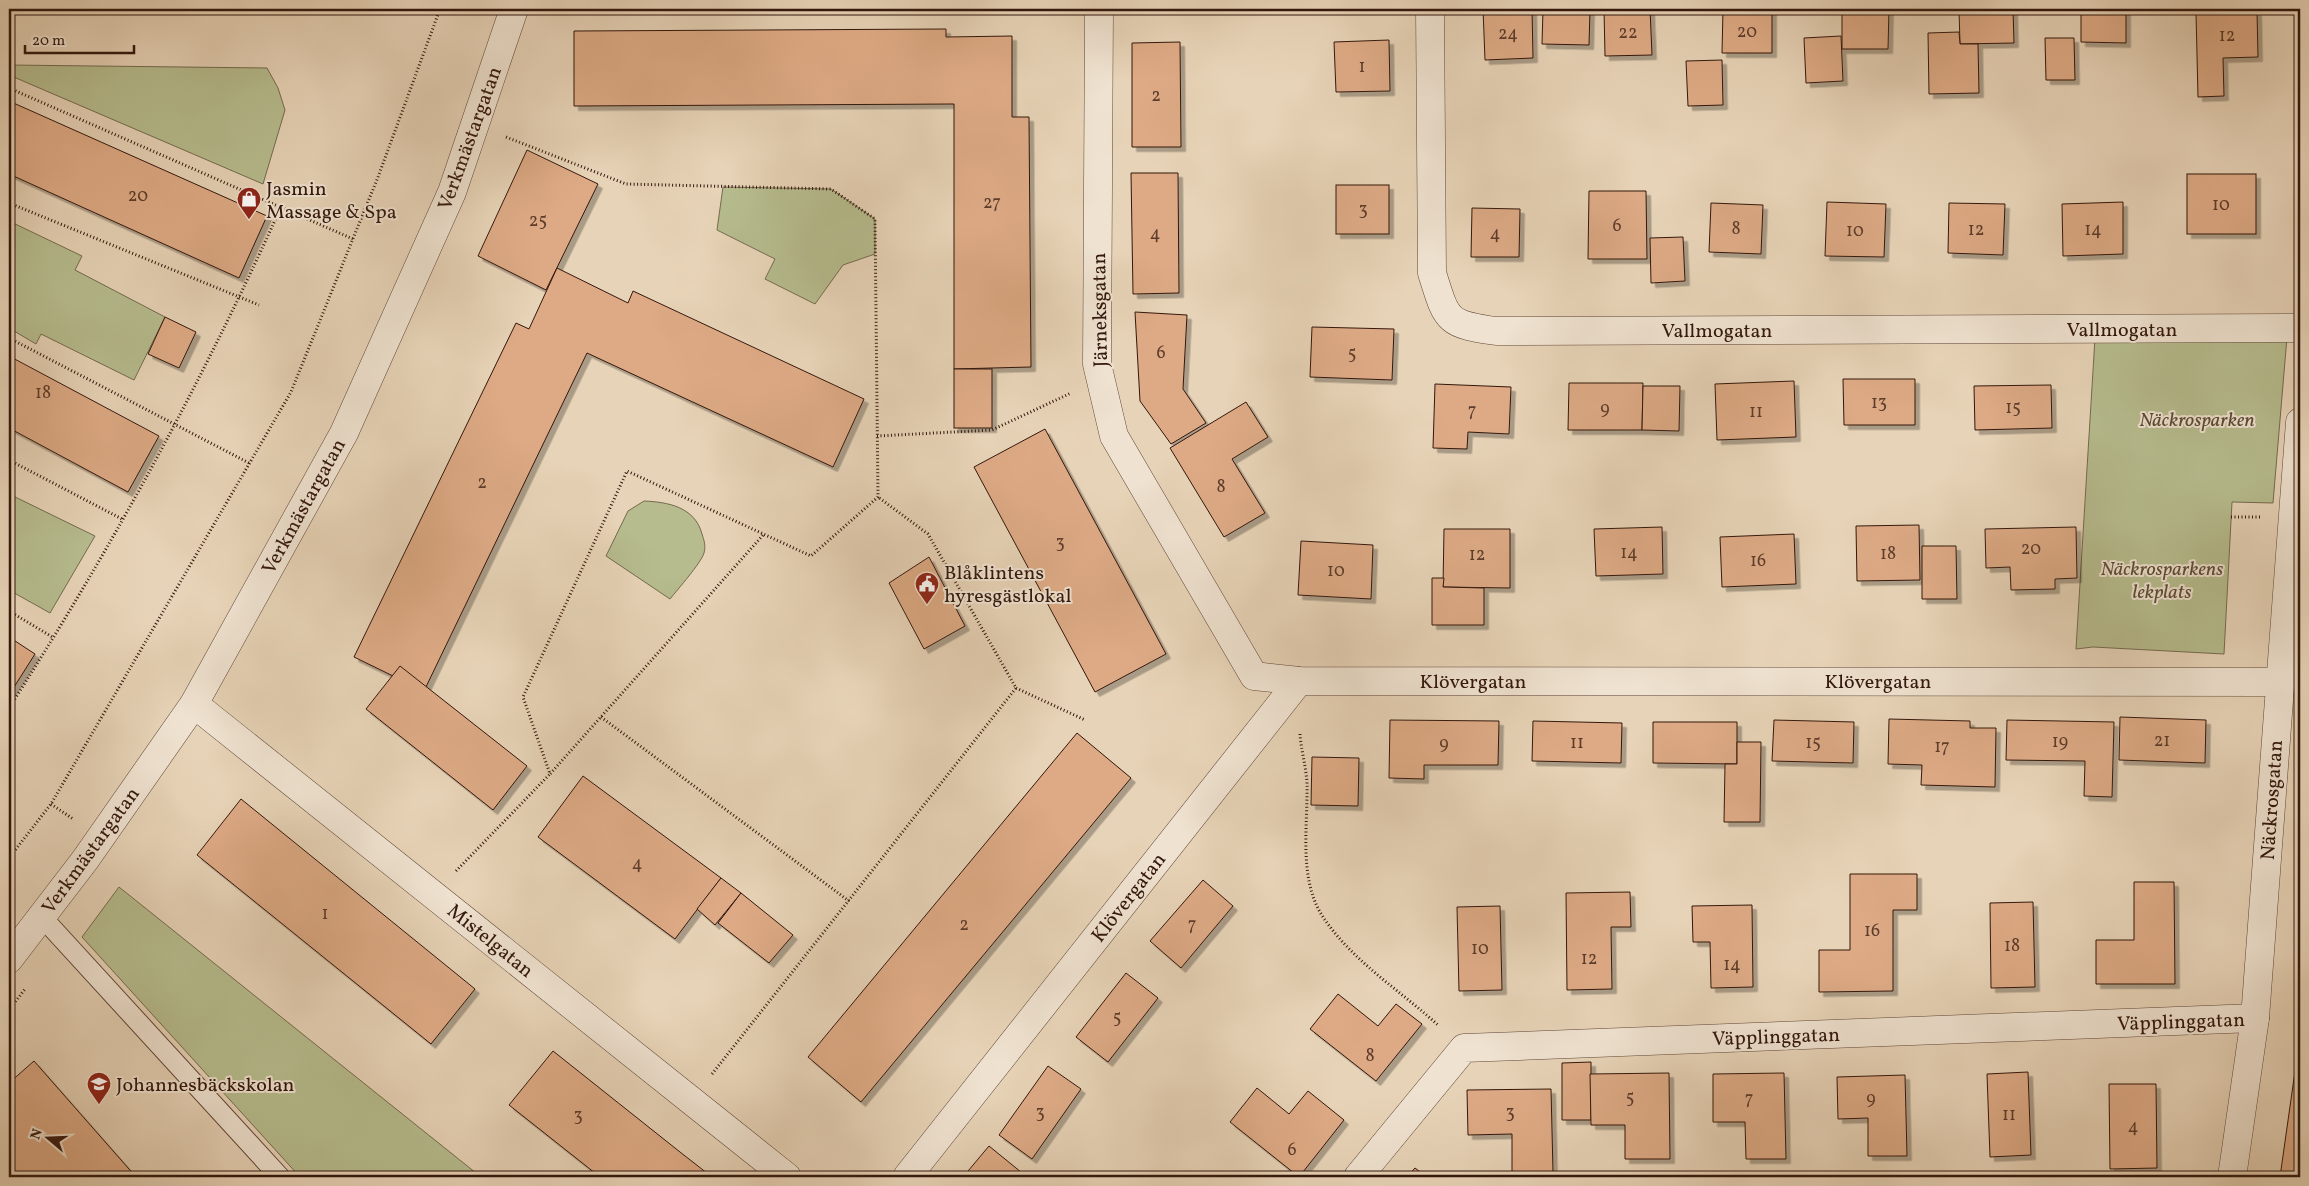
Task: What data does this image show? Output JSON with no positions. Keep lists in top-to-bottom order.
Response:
{
  "streets": {
    "street": [
      "Verkmästargatan",
      "Järneksgatan",
      "Vallmogatan",
      "Klövergatan",
      "Näckrosgatan",
      "Mistelgatan",
      "Väpplinggatan"
    ]
  },
  "crossings": [
    ["Verkmästargatan", "Mistelgatan"],
    ["Järneksgatan", "Klövergatan"],
    ["Klövergatan", "Näckrosgatan"],
    ["Näckrosgatan", "Väpplinggatan"]
  ],
  "parks": ["Näckrosparken", "Näckrosparkens lekplats"],
  "places": {
    "shop": ["Jasmin Massage & Spa"],
    "public building": ["Blåklintens hyresgästlokal"],
    "school or university": ["Johannesbäckskolan"]
  },
  "house_numbers": [
    "20",
    "22",
    "24",
    "12",
    "1",
    "2",
    "20",
    "27",
    "10",
    "3",
    "25",
    "6",
    "8",
    "12",
    "14",
    "10",
    "4",
    "4",
    "6",
    "5",
    "18",
    "13",
    "15",
    "9",
    "7",
    "11",
    "2",
    "8",
    "3",
    "20",
    "14",
    "18",
    "12",
    "16",
    "10",
    "21",
    "19",
    "11",
    "15",
    "9",
    "17",
    "4",
    "1",
    "2",
    "7",
    "16",
    "18",
    "10",
    "12",
    "14",
    "5",
    "8",
    "5",
    "7",
    "9",
    "3",
    "3",
    "11",
    "3",
    "4",
    "6"
  ],
  "scale_bar": "20 m",
  "north": "left"
}
